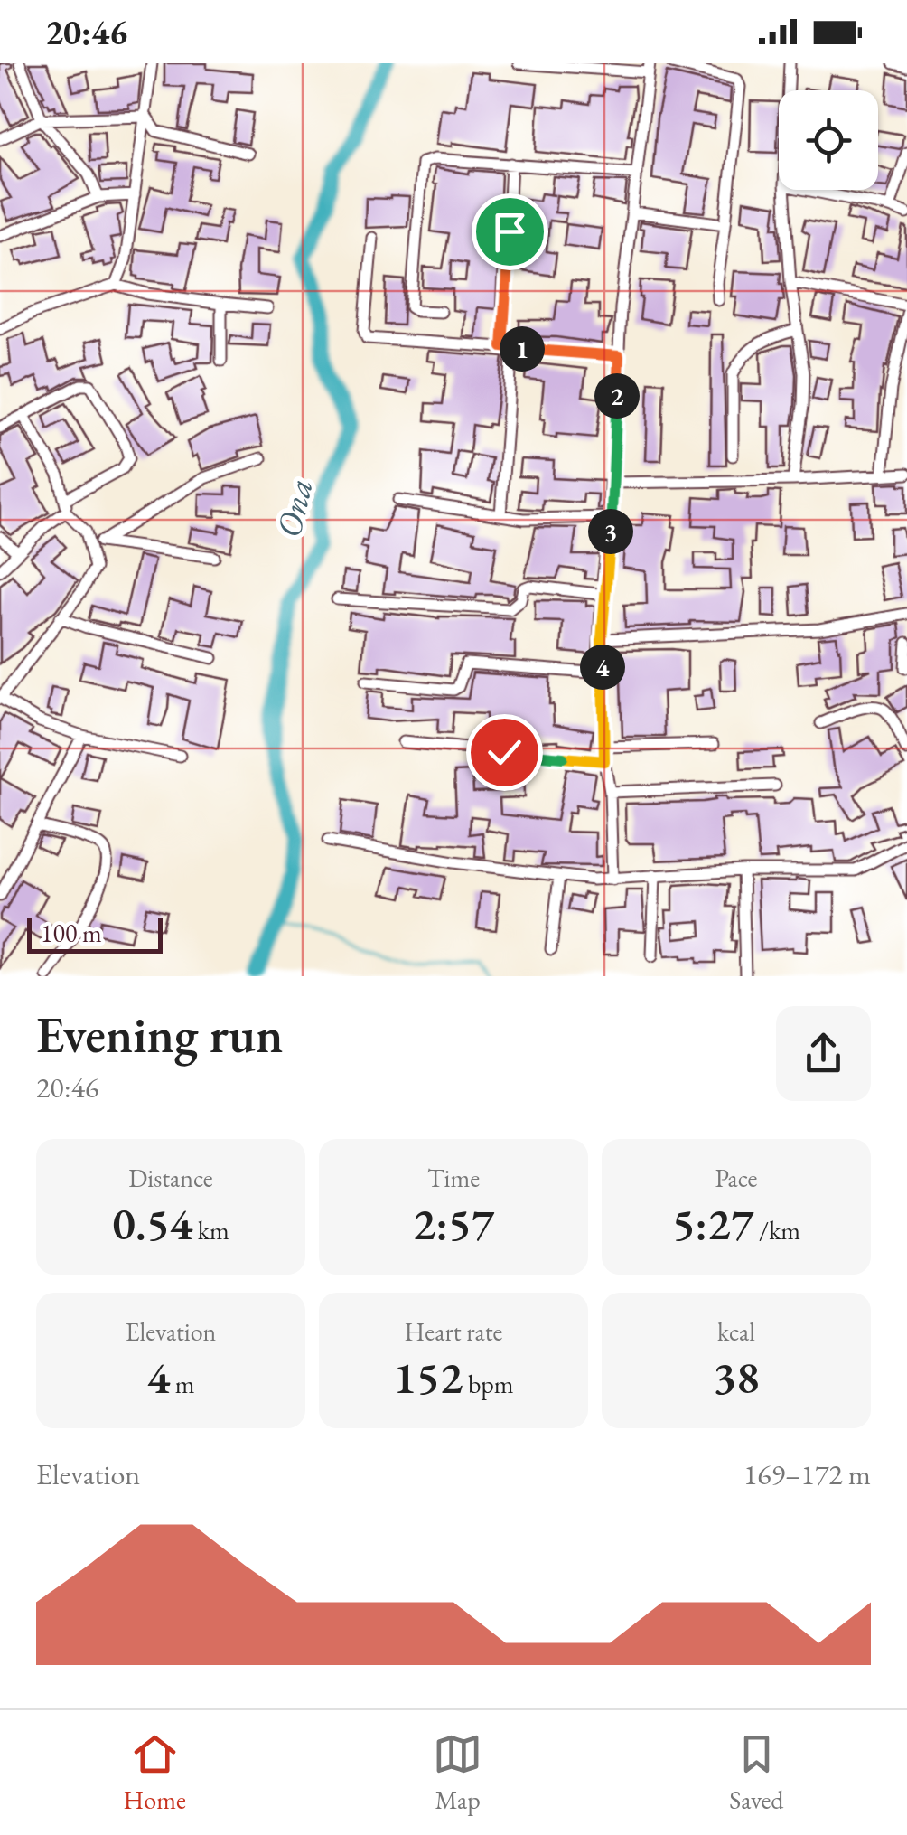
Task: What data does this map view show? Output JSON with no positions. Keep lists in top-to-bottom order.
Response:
{
  "water": ["Ona"],
  "scale_bar": "100 m",
  "page": {
    "status": "20:46",
    "pins": [
      "1",
      "2",
      "3",
      "4"
    ],
    "scale": "100 m",
    "heading": ["Evening run", "20:46"],
    "stats": [
      ["Distance", "0.54 km"],
      ["Time", "2:57"],
      ["Pace", "5:27 /km"],
      ["Elevation", "4 m"],
      ["Heart rate", "152 bpm"],
      ["kcal", "38"]
    ],
    "chart": ["Elevation", "169–172 m"],
    "tabs": ["Home", "Map", "Saved"]
  }
}
